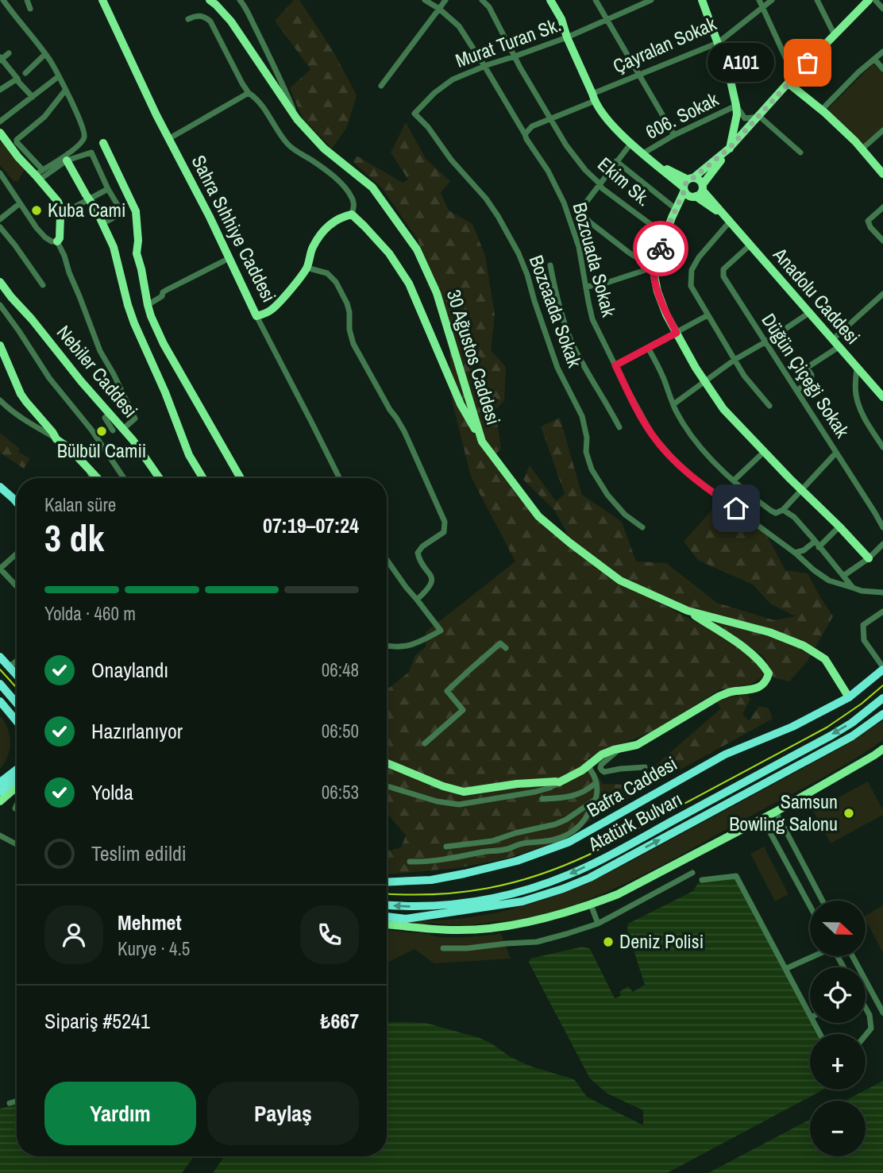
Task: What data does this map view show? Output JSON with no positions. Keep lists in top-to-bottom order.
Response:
{
  "streets": {
    "main road": ["Bafra Caddesi", "Atatürk Bulvarı"],
    "street": [
      "Murat Turan Sk.",
      "Çayralan Sokak",
      "606. Sokak",
      "Ekim Sk.",
      "Sahra Sıhhiye Caddesi",
      "Bozcuada Sokak",
      "Anadolu Caddesi",
      "Bozcaada Sokak",
      "30 Ağustos Caddesi",
      "Nebiler Caddesi",
      "Düğün Çiçeği Sokak"
    ]
  },
  "crossings": [
    ["Murat Turan Sk.", "Ekim Sk."],
    ["Murat Turan Sk.", "Bozcuada Sokak"],
    ["Murat Turan Sk.", "Bozcaada Sokak"],
    ["Çayralan Sokak", "Ekim Sk."],
    ["Çayralan Sokak", "Bozcuada Sokak"],
    ["Anadolu Caddesi", "Düğün Çiçeği Sokak"],
    ["30 Ağustos Caddesi", "Bafra Caddesi"]
  ],
  "places": [
    "A101",
    "Kuba Cami",
    "Bülbül Camii",
    "Samsun Bowling Salonu",
    "Deniz Polisi"
  ],
  "north": "right",
  "page": {
    "bubble": "A101",
    "heading": ["3 dk", "Kalan süre", "07:19–07:24"],
    "panel": [
      "Mehmet",
      "Kurye · 4.5",
      "Sipariş #5241",
      "₺667"
    ],
    "bar": "Yolda · 460 m",
    "list": [
      ["Onaylandı", "06:48"],
      ["Hazırlanıyor", "06:50"],
      ["Yolda", "06:53"],
      "Teslim edildi"
    ],
    "map_buttons": ["+", "−"],
    "buttons": ["Yardım", "Paylaş"]
  }
}
